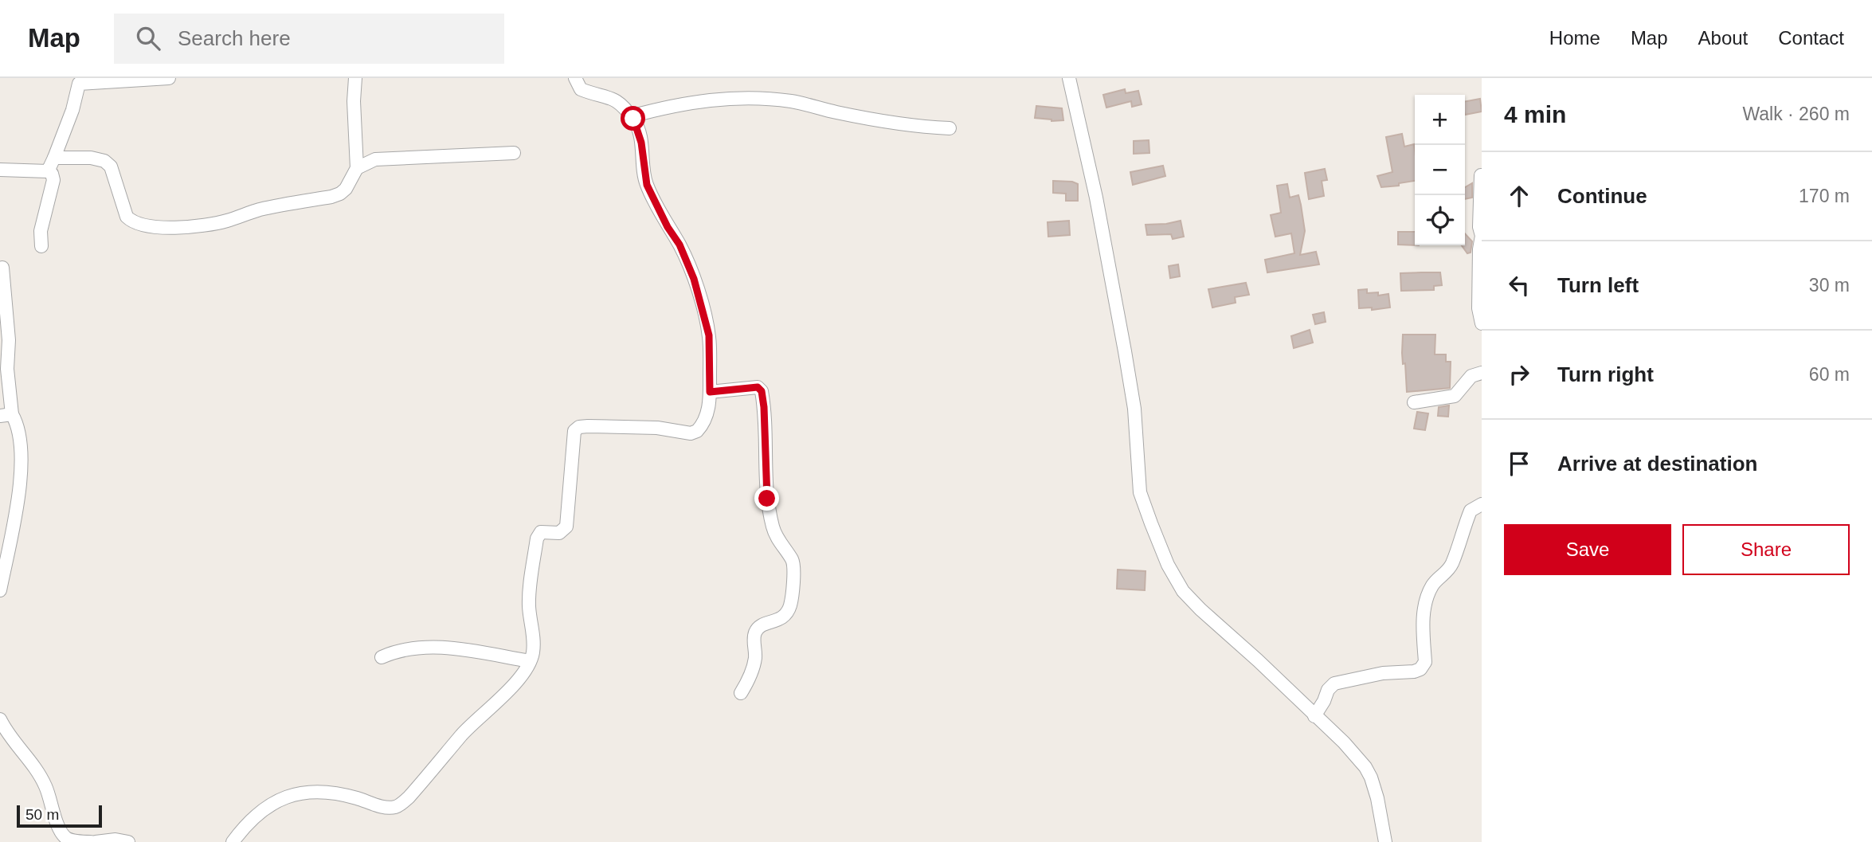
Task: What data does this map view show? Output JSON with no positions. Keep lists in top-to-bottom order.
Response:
{
  "scale_bar": "50 m",
  "page": {
    "header": "Map",
    "search": "Search here",
    "nav": [
      "Home",
      "Map",
      "About",
      "Contact"
    ],
    "heading": ["4 min", "Walk · 260 m"],
    "map_buttons": ["+", "−"],
    "list": [
      ["Continue", "170 m"],
      ["Turn left", "30 m"],
      ["Turn right", "60 m"],
      "Arrive at destination"
    ],
    "buttons": ["Save", "Share"],
    "scale": "50 m"
  }
}
